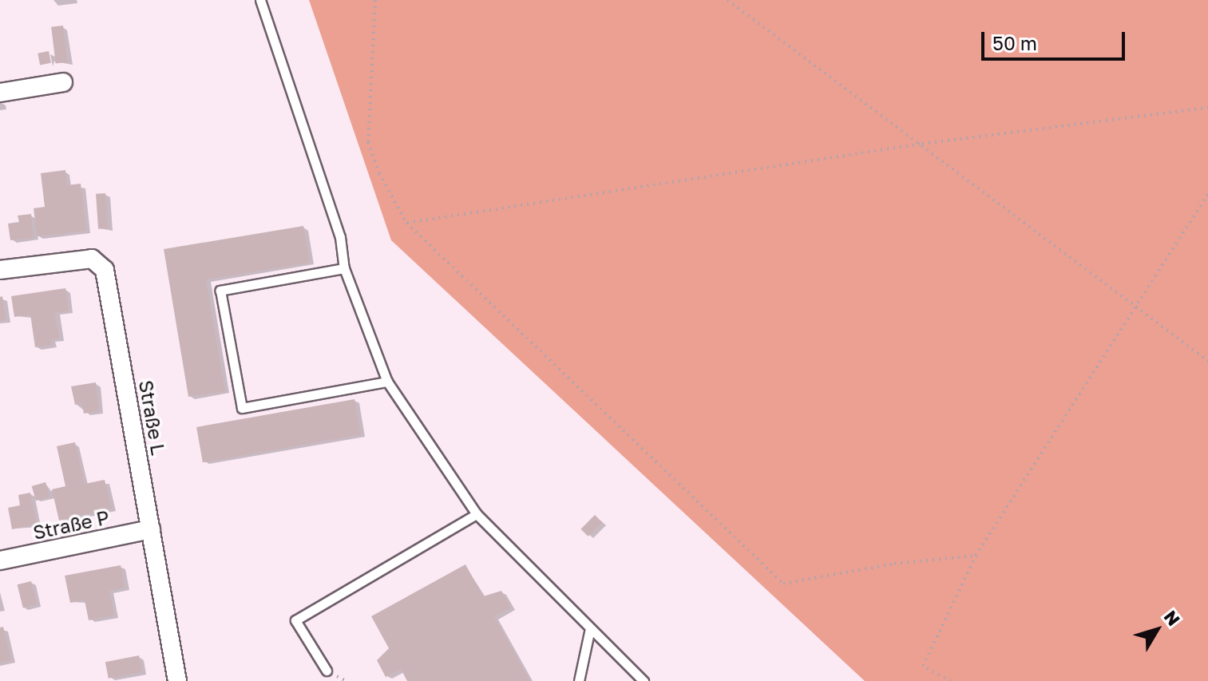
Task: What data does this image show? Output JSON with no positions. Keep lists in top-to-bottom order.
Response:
{
  "streets": {
    "street": ["Straße L", "Straße P"]
  },
  "crossings": [
    ["Straße L", "Straße P"]
  ],
  "scale_bar": "50 m",
  "north": "top right"
}
